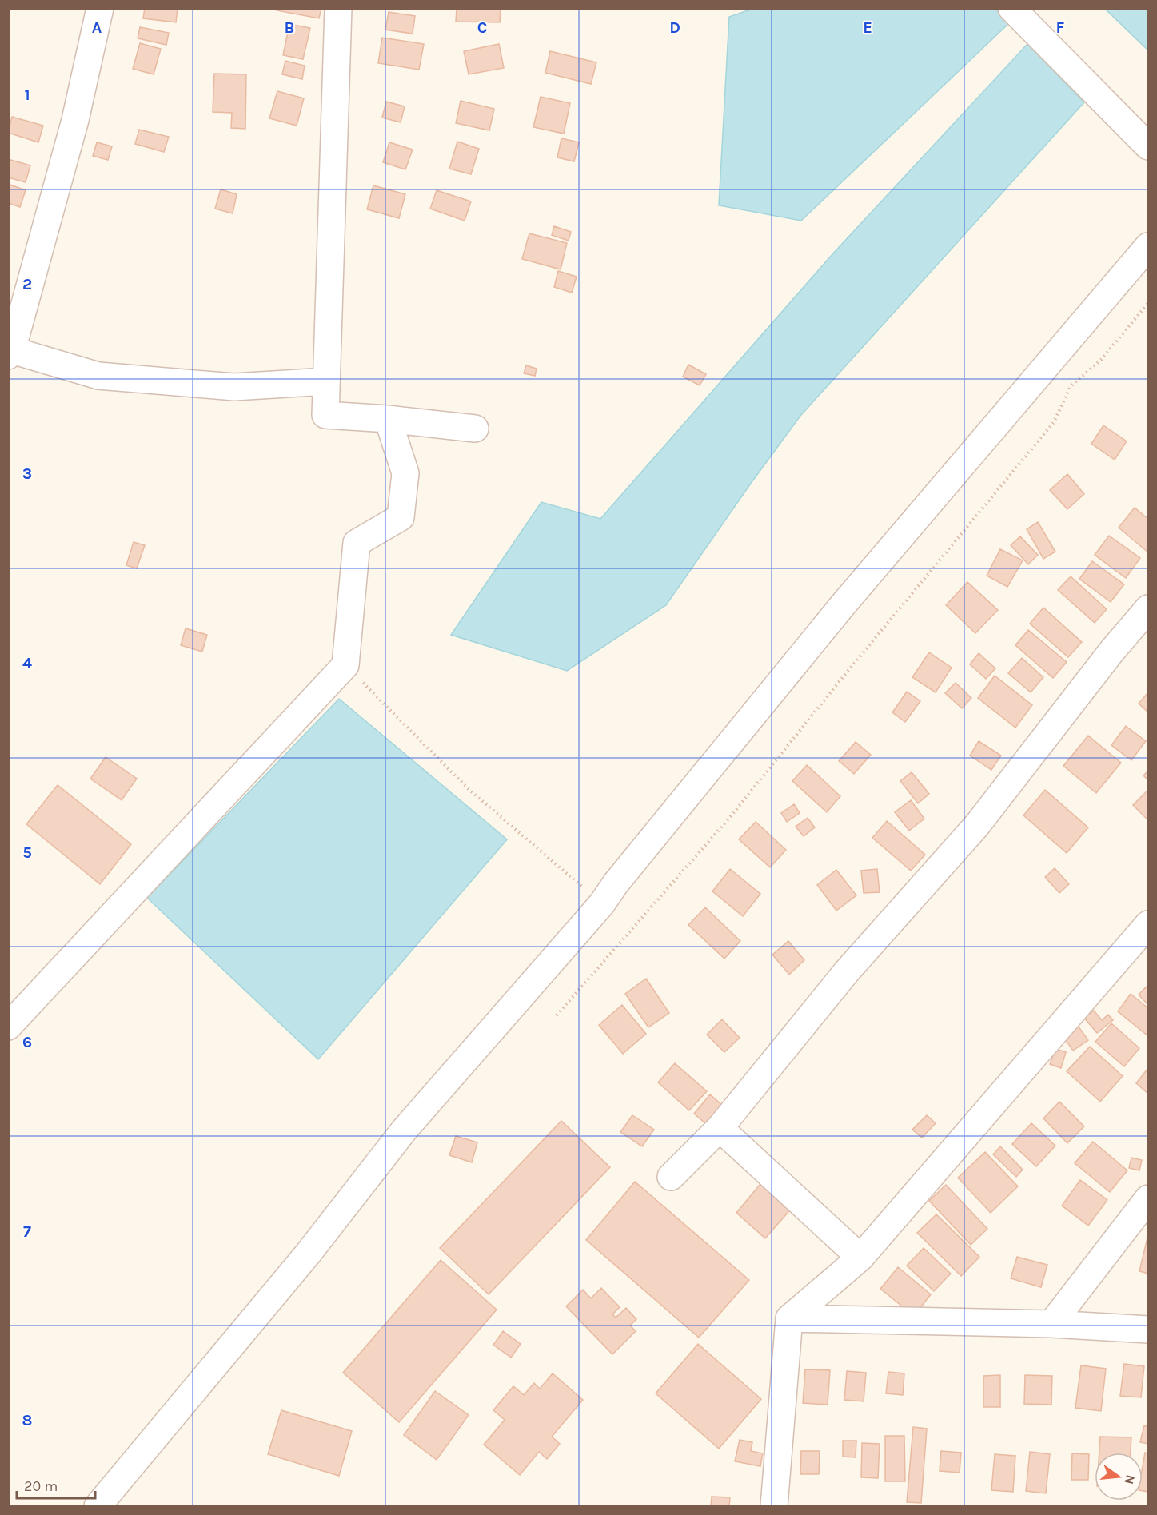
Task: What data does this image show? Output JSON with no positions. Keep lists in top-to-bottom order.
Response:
{
  "scale_bar": "20 m",
  "north": "right",
  "grid": {
    "columns": [
      "A",
      "B",
      "C",
      "D",
      "E",
      "F"
    ],
    "rows": [
      "1",
      "2",
      "3",
      "4",
      "5",
      "6",
      "7",
      "8"
    ]
  }
}
